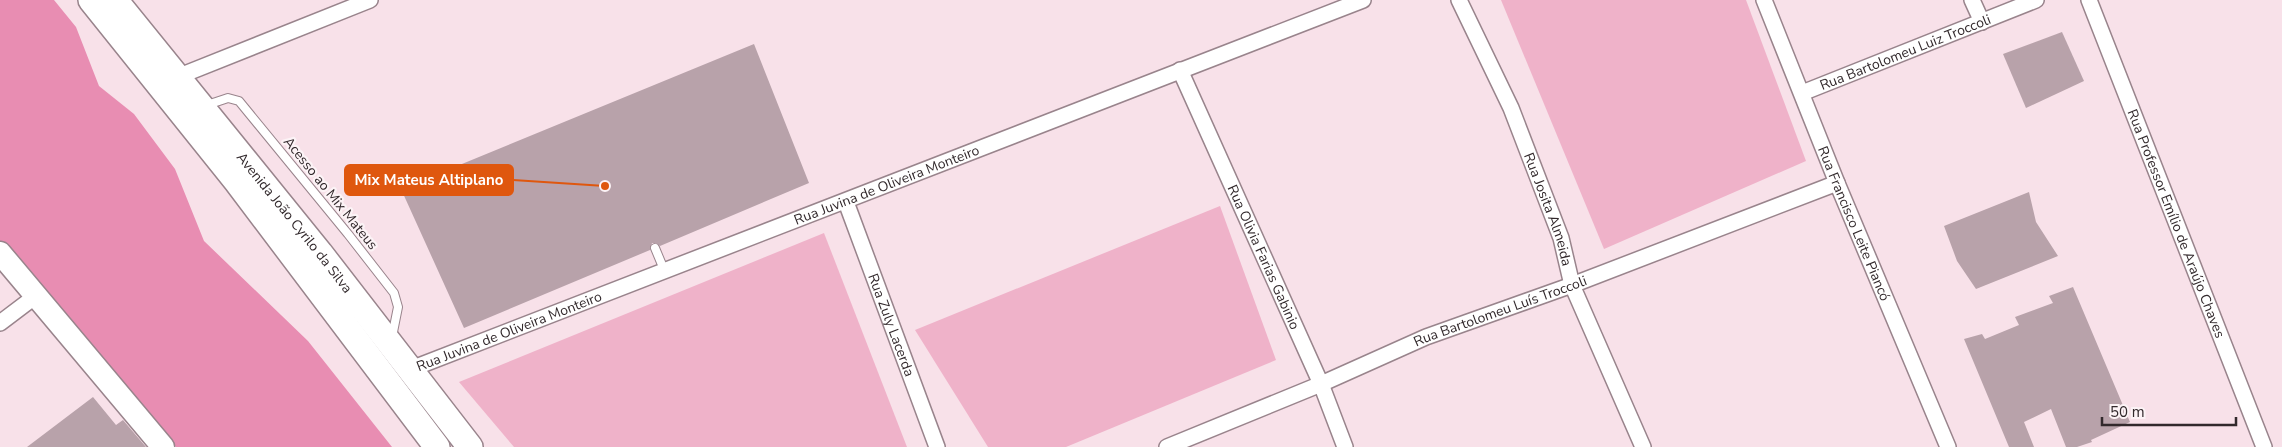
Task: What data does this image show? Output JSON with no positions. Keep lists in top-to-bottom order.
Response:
{
  "streets": {
    "main road": ["Avenida João Cyrilo da Silva"],
    "street": [
      "Rua Bartolomeu Luiz Troccoli",
      "Rua Juvina de Oliveira Monteiro",
      "Rua Josita Almeida",
      "Rua Francisco Leite Piancó",
      "Rua Professor Emílio de Araújo Chaves",
      "Rua Olivia Farias Gabinio",
      "Rua Bartolomeu Luís Troccoli",
      "Rua Zuly Lacerda"
    ],
    "lane": ["Acesso ao Mix Mateus"]
  },
  "crossings": [
    ["Rua Bartolomeu Luiz Troccoli", "Rua Francisco Leite Piancó"],
    ["Rua Juvina de Oliveira Monteiro", "Avenida João Cyrilo da Silva"],
    ["Rua Juvina de Oliveira Monteiro", "Rua Olivia Farias Gabinio"],
    ["Rua Juvina de Oliveira Monteiro", "Rua Zuly Lacerda"],
    ["Acesso ao Mix Mateus", "Avenida João Cyrilo da Silva"],
    ["Rua Josita Almeida", "Rua Bartolomeu Luís Troccoli"],
    ["Rua Francisco Leite Piancó", "Rua Bartolomeu Luís Troccoli"],
    ["Rua Olivia Farias Gabinio", "Rua Bartolomeu Luís Troccoli"]
  ],
  "places": ["Mix Mateus Altiplano"],
  "scale_bar": "50 m"
}
